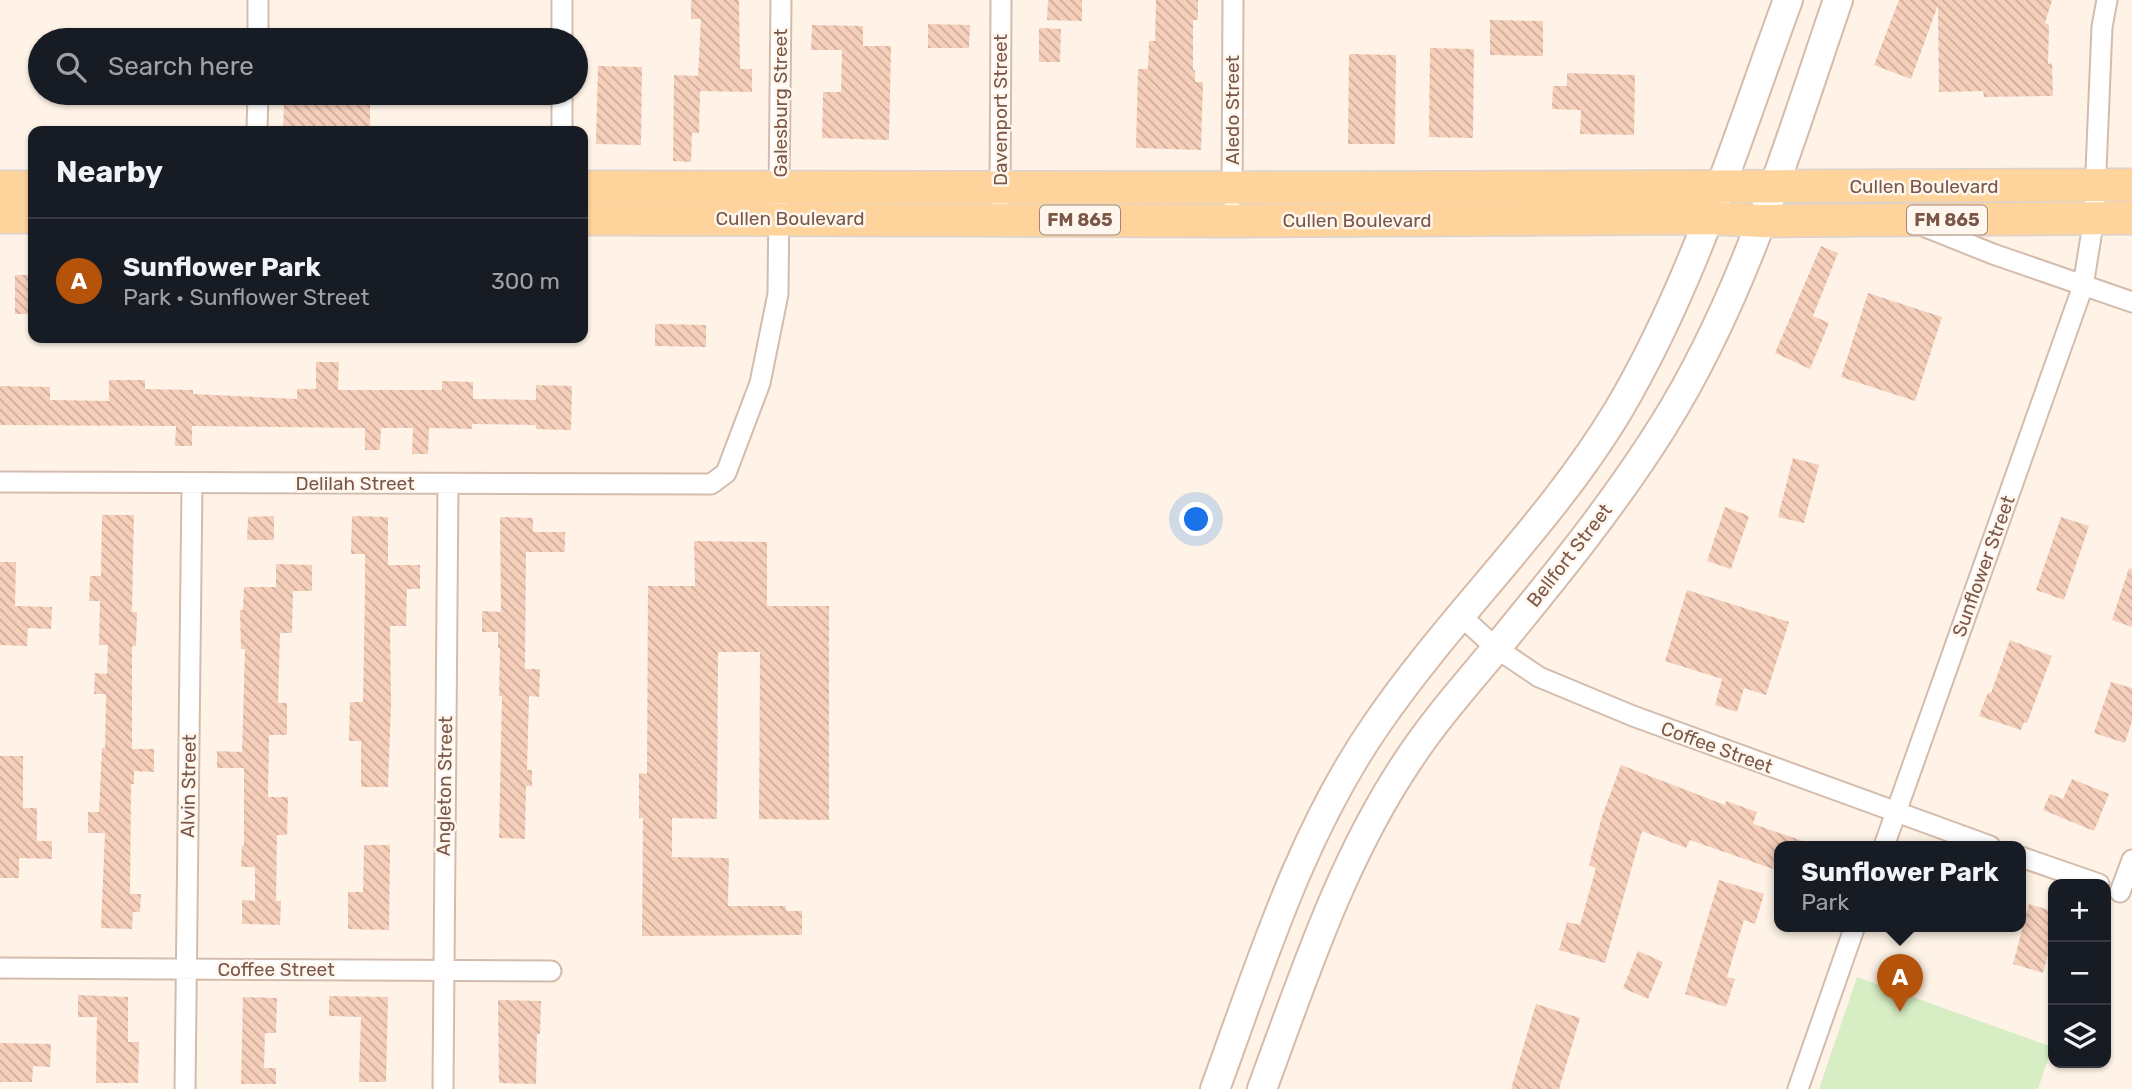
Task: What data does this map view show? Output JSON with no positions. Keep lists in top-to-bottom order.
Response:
{
  "streets": {
    "main road": ["Cullen Boulevard", "FM 865", "Bellfort Street"],
    "street": [
      "Galesburg Street",
      "Davenport Street",
      "Aledo Street",
      "Delilah Street",
      "Sunflower Street",
      "Coffee Street",
      "Alvin Street",
      "Angleton Street"
    ]
  },
  "crossings": [
    ["Galesburg Street", "Cullen Boulevard"],
    ["Galesburg Street", "Delilah Street"],
    ["Davenport Street", "Cullen Boulevard"],
    ["Aledo Street", "Cullen Boulevard"],
    ["Cullen Boulevard", "Bellfort Street"],
    ["Cullen Boulevard", "Sunflower Street"],
    ["Delilah Street", "Alvin Street"],
    ["Delilah Street", "Angleton Street"],
    ["Bellfort Street", "Coffee Street"],
    ["Sunflower Street", "Coffee Street"],
    ["Coffee Street", "Alvin Street"],
    ["Coffee Street", "Angleton Street"]
  ],
  "page": {
    "search": "Search here",
    "heading": "Nearby",
    "list": [
      {
        "mark": "A",
        "name": "Sunflower Park",
        "note": "Park · Sunflower Street",
        "value": "300 m"
      }
    ],
    "popup": ["Sunflower Park", "Park"],
    "map_buttons": ["+", "−"],
    "pins": "A"
  }
}
